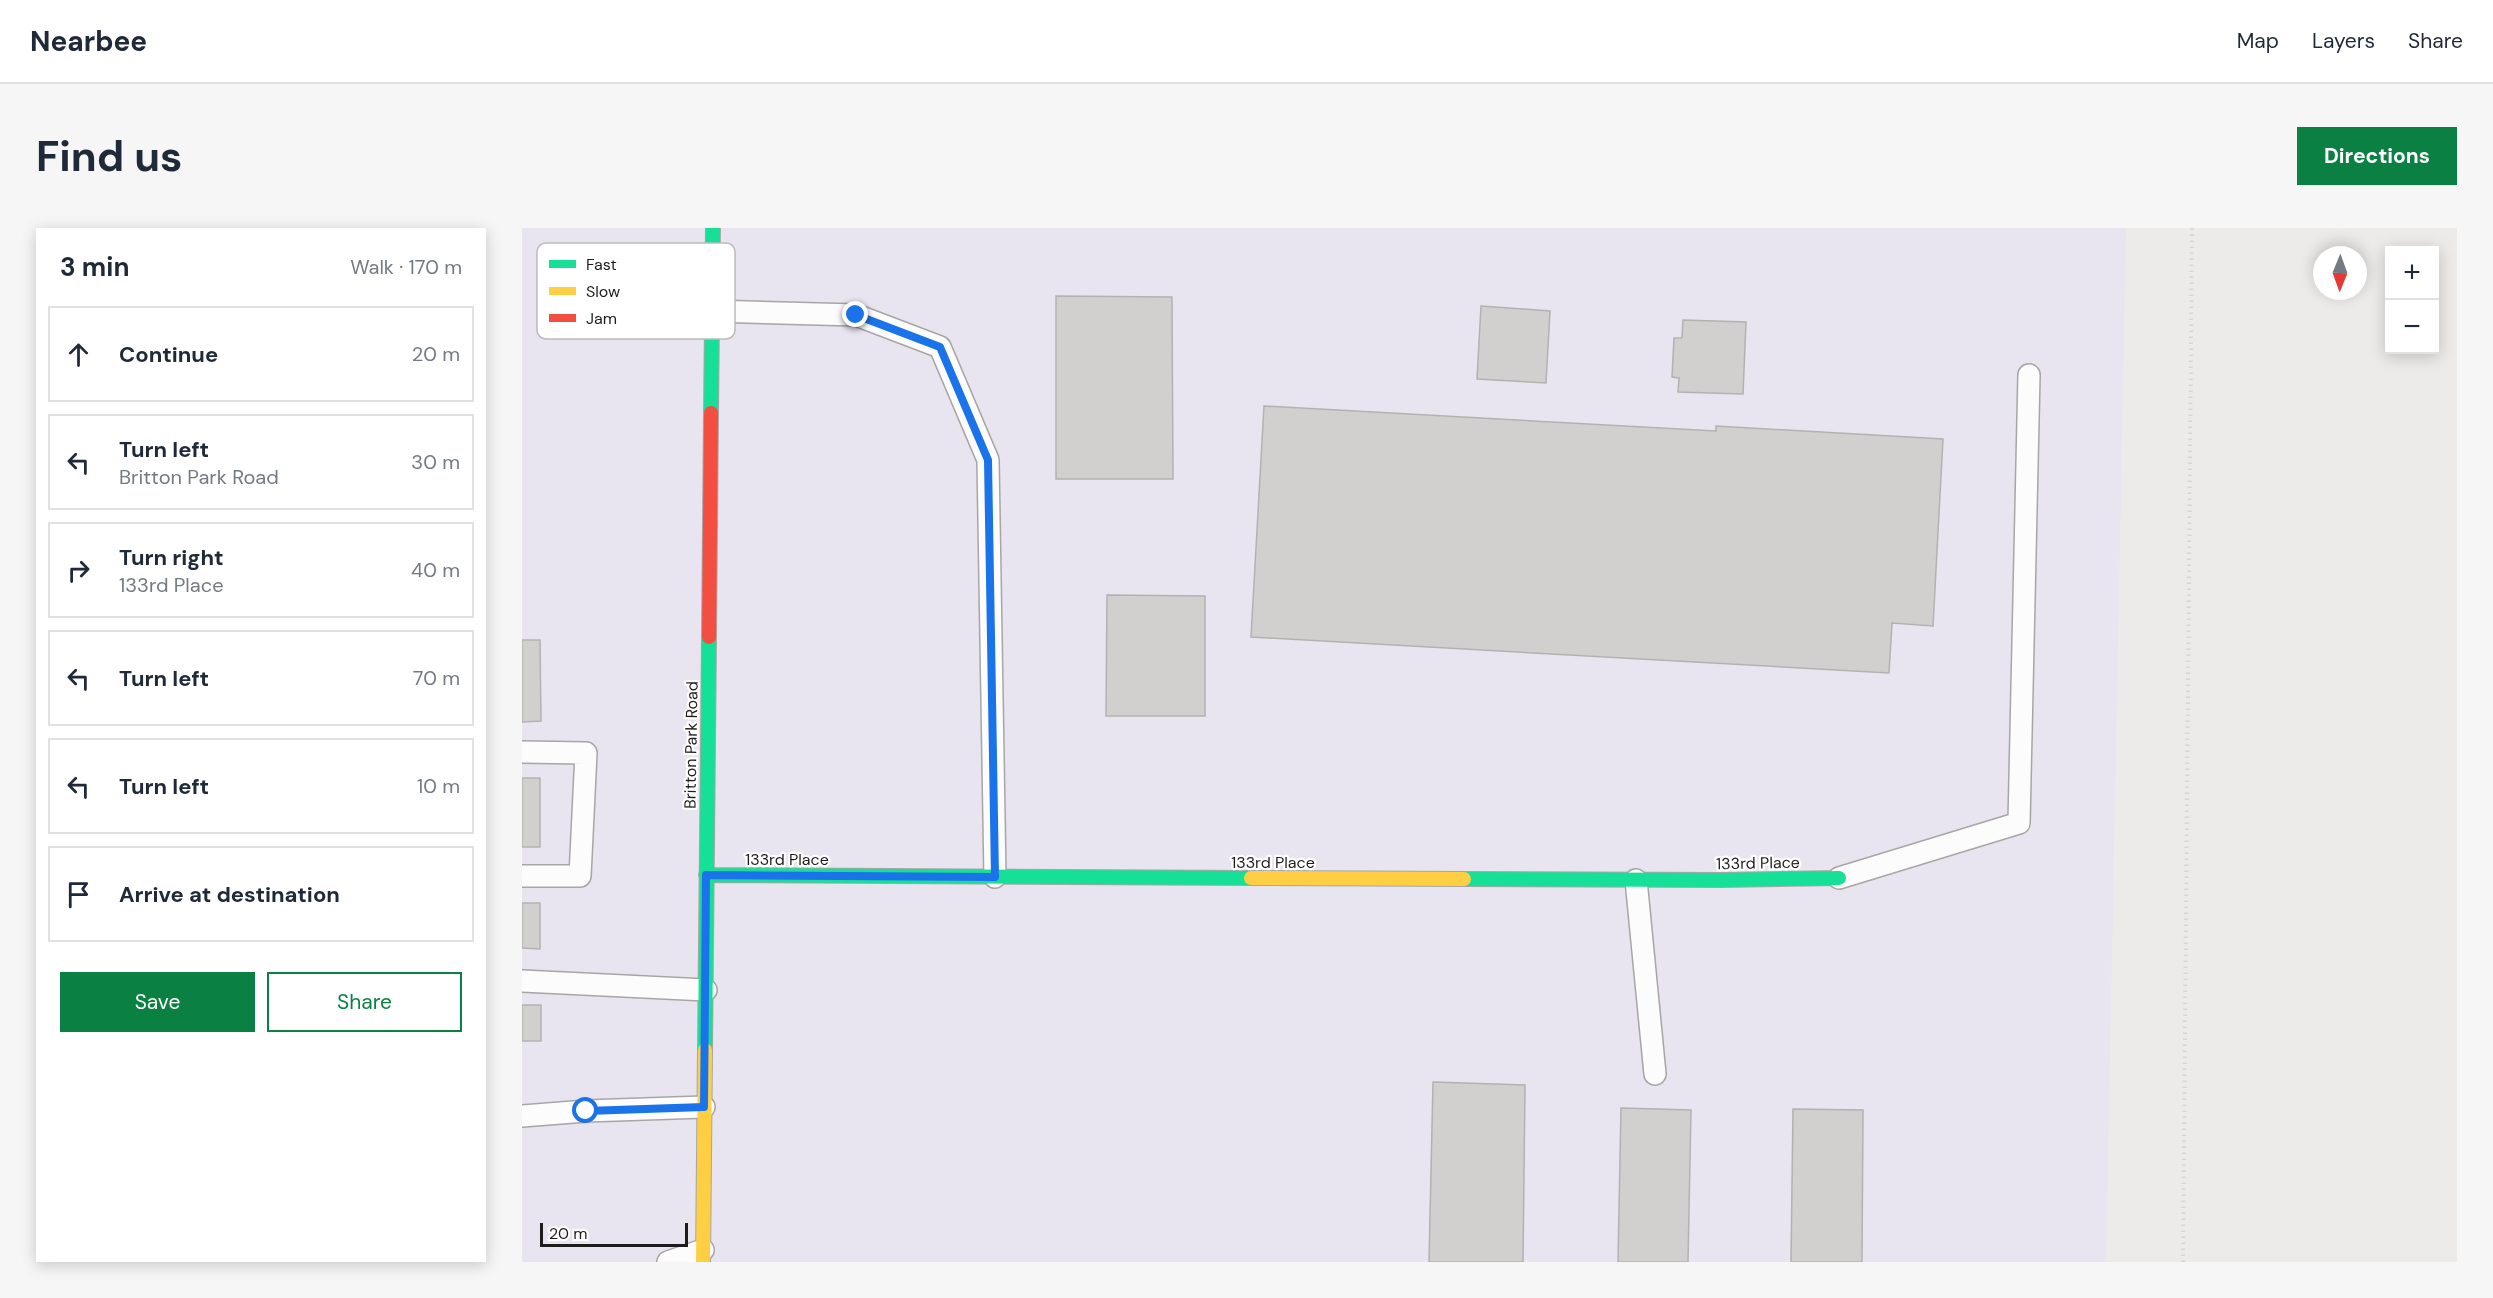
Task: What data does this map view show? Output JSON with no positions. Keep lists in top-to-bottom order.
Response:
{
  "streets": {
    "street": ["Britton Park Road", "133rd Place"]
  },
  "crossings": [
    ["Britton Park Road", "133rd Place"]
  ],
  "legend": ["Fast", "Slow", "Jam"],
  "scale_bar": "20 m",
  "north": "bottom",
  "page": {
    "header": "Nearbee",
    "nav": ["Map", "Layers", "Share"],
    "buttons": [
      "Directions",
      ["Save", "Share"]
    ],
    "title": "Find us",
    "heading": ["3 min", "Walk · 170 m"],
    "map_buttons": ["+", "−"],
    "list": [
      ["Continue", "20 m"],
      ["Turn left", "Britton Park Road", "30 m"],
      ["Turn right", "133rd Place", "40 m"],
      ["Turn left", "70 m"],
      ["Turn left", "10 m"],
      "Arrive at destination"
    ],
    "scale": "20 m"
  }
}
